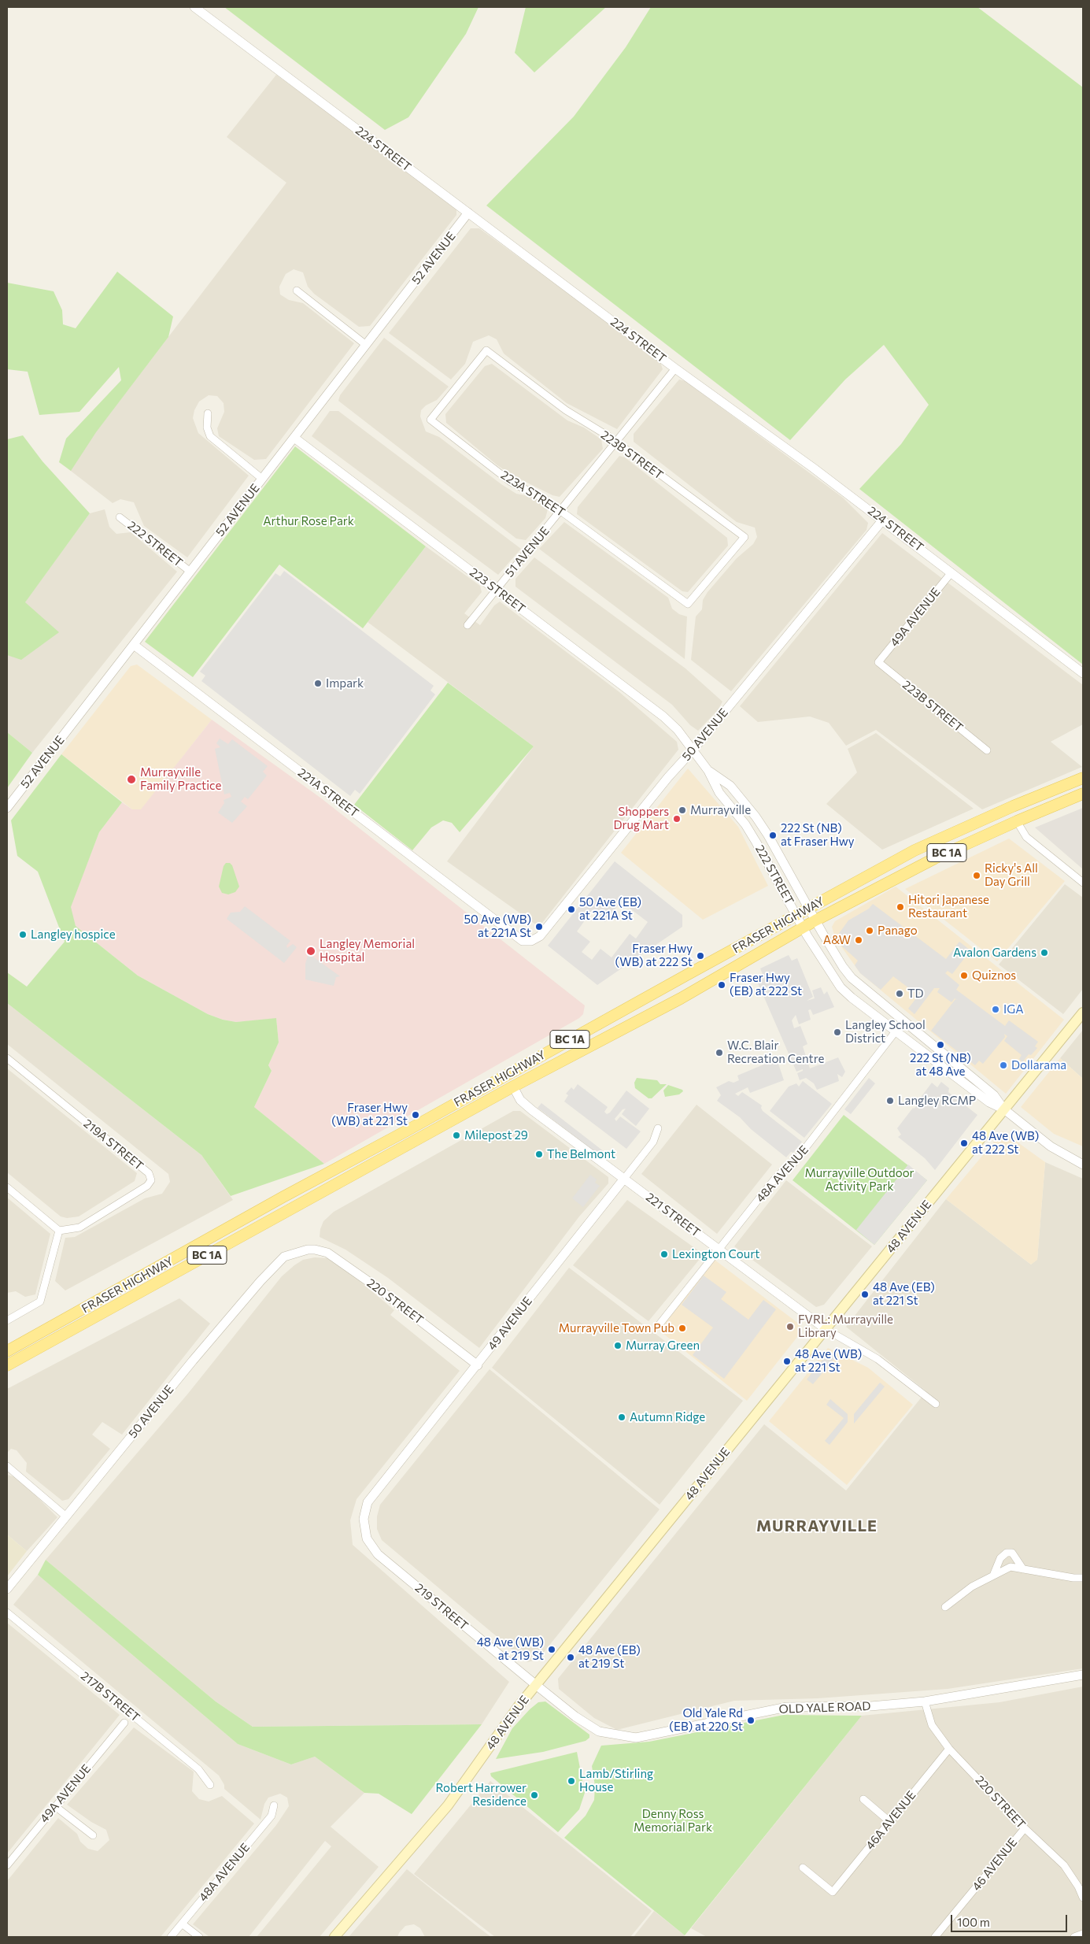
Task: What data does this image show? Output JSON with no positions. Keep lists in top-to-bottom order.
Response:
{
  "streets": {
    "main road": ["BC 1A", "FRASER HIGHWAY", "48 AVENUE"],
    "street": [
      "224 STREET",
      "52 AVENUE",
      "223B STREET",
      "223A STREET",
      "222 STREET",
      "51 AVENUE",
      "223 STREET",
      "49A AVENUE",
      "50 AVENUE",
      "221A STREET",
      "219A STREET",
      "48A AVENUE",
      "221 STREET",
      "220 STREET",
      "49 AVENUE",
      "219 STREET",
      "217B STREET",
      "OLD YALE ROAD",
      "46A AVENUE",
      "46 AVENUE"
    ]
  },
  "crossings": [
    ["224 STREET", "52 AVENUE"],
    ["224 STREET", "51 AVENUE"],
    ["224 STREET", "49A AVENUE"],
    ["224 STREET", "50 AVENUE"],
    ["52 AVENUE", "222 STREET"],
    ["52 AVENUE", "223 STREET"],
    ["52 AVENUE", "221A STREET"],
    ["223B STREET", "223A STREET"],
    ["223B STREET", "51 AVENUE"],
    ["223B STREET", "49A AVENUE"],
    ["223A STREET", "51 AVENUE"],
    ["222 STREET", "223 STREET"],
    ["222 STREET", "50 AVENUE"],
    ["222 STREET", "FRASER HIGHWAY"],
    ["222 STREET", "48A AVENUE"],
    ["222 STREET", "48 AVENUE"],
    ["51 AVENUE", "223 STREET"],
    ["223 STREET", "50 AVENUE"],
    ["50 AVENUE", "221A STREET"],
    ["50 AVENUE", "220 STREET"],
    ["FRASER HIGHWAY", "221 STREET"],
    ["48A AVENUE", "221 STREET"],
    ["221 STREET", "48 AVENUE"],
    ["221 STREET", "49 AVENUE"],
    ["48 AVENUE", "219 STREET"],
    ["48 AVENUE", "OLD YALE ROAD"],
    ["220 STREET", "49 AVENUE"],
    ["220 STREET", "OLD YALE ROAD"],
    ["220 STREET", "46A AVENUE"],
    ["220 STREET", "46 AVENUE"],
    ["49 AVENUE", "219 STREET"],
    ["219 STREET", "OLD YALE ROAD"]
  ],
  "districts": ["MURRAYVILLE"],
  "parks": ["Arthur Rose Park", "Murrayville Outdoor Activity Park", "Denny Ross Memorial Park"],
  "places": [
    "Impark",
    "Murrayville Family Practice",
    "Murrayville",
    "Shoppers Drug Mart",
    "222 St (NB) at Fraser Hwy",
    "Ricky's All Day Grill",
    "Hitori Japanese Restaurant",
    "50 Ave (EB) at 221A St",
    "50 Ave (WB) at 221A St",
    "Panago",
    "Langley hospice",
    "A&W",
    "Langley Memorial Hospital",
    "Avalon Gardens",
    "Fraser Hwy (WB) at 222 St",
    "Quiznos",
    "Fraser Hwy (EB) at 222 St",
    "TD",
    "IGA",
    "Langley School District",
    "222 St (NB) at 48 Ave",
    "W.C. Blair Recreation Centre",
    "Dollarama",
    "Langley RCMP",
    "Fraser Hwy (WB) at 221 St",
    "Milepost 29",
    "48 Ave (WB) at 222 St",
    "The Belmont",
    "Lexington Court",
    "48 Ave (EB) at 221 St",
    "FVRL: Murrayville Library",
    "Murrayville Town Pub",
    "Murray Green",
    "48 Ave (WB) at 221 St",
    "Autumn Ridge",
    "48 Ave (WB) at 219 St",
    "48 Ave (EB) at 219 St",
    "Old Yale Rd (EB) at 220 St",
    "Lamb/Stirling House",
    "Robert Harrower Residence"
  ],
  "scale_bar": "100 m"
}
